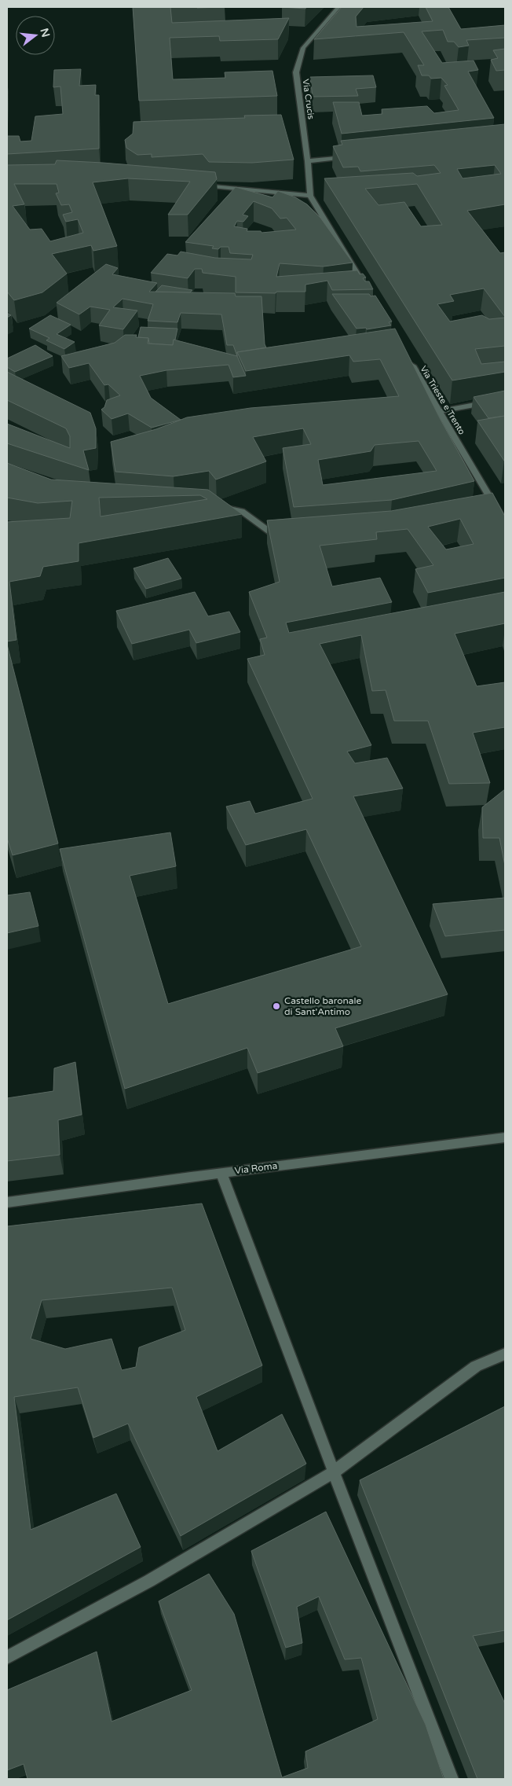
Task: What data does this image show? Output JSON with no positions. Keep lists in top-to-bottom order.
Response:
{
  "streets": {
    "street": ["Via Crucis", "Via Trieste e Trento", "Via Roma"]
  },
  "places": ["Castello baronale di Sant'Antimo"],
  "north": "right"
}
